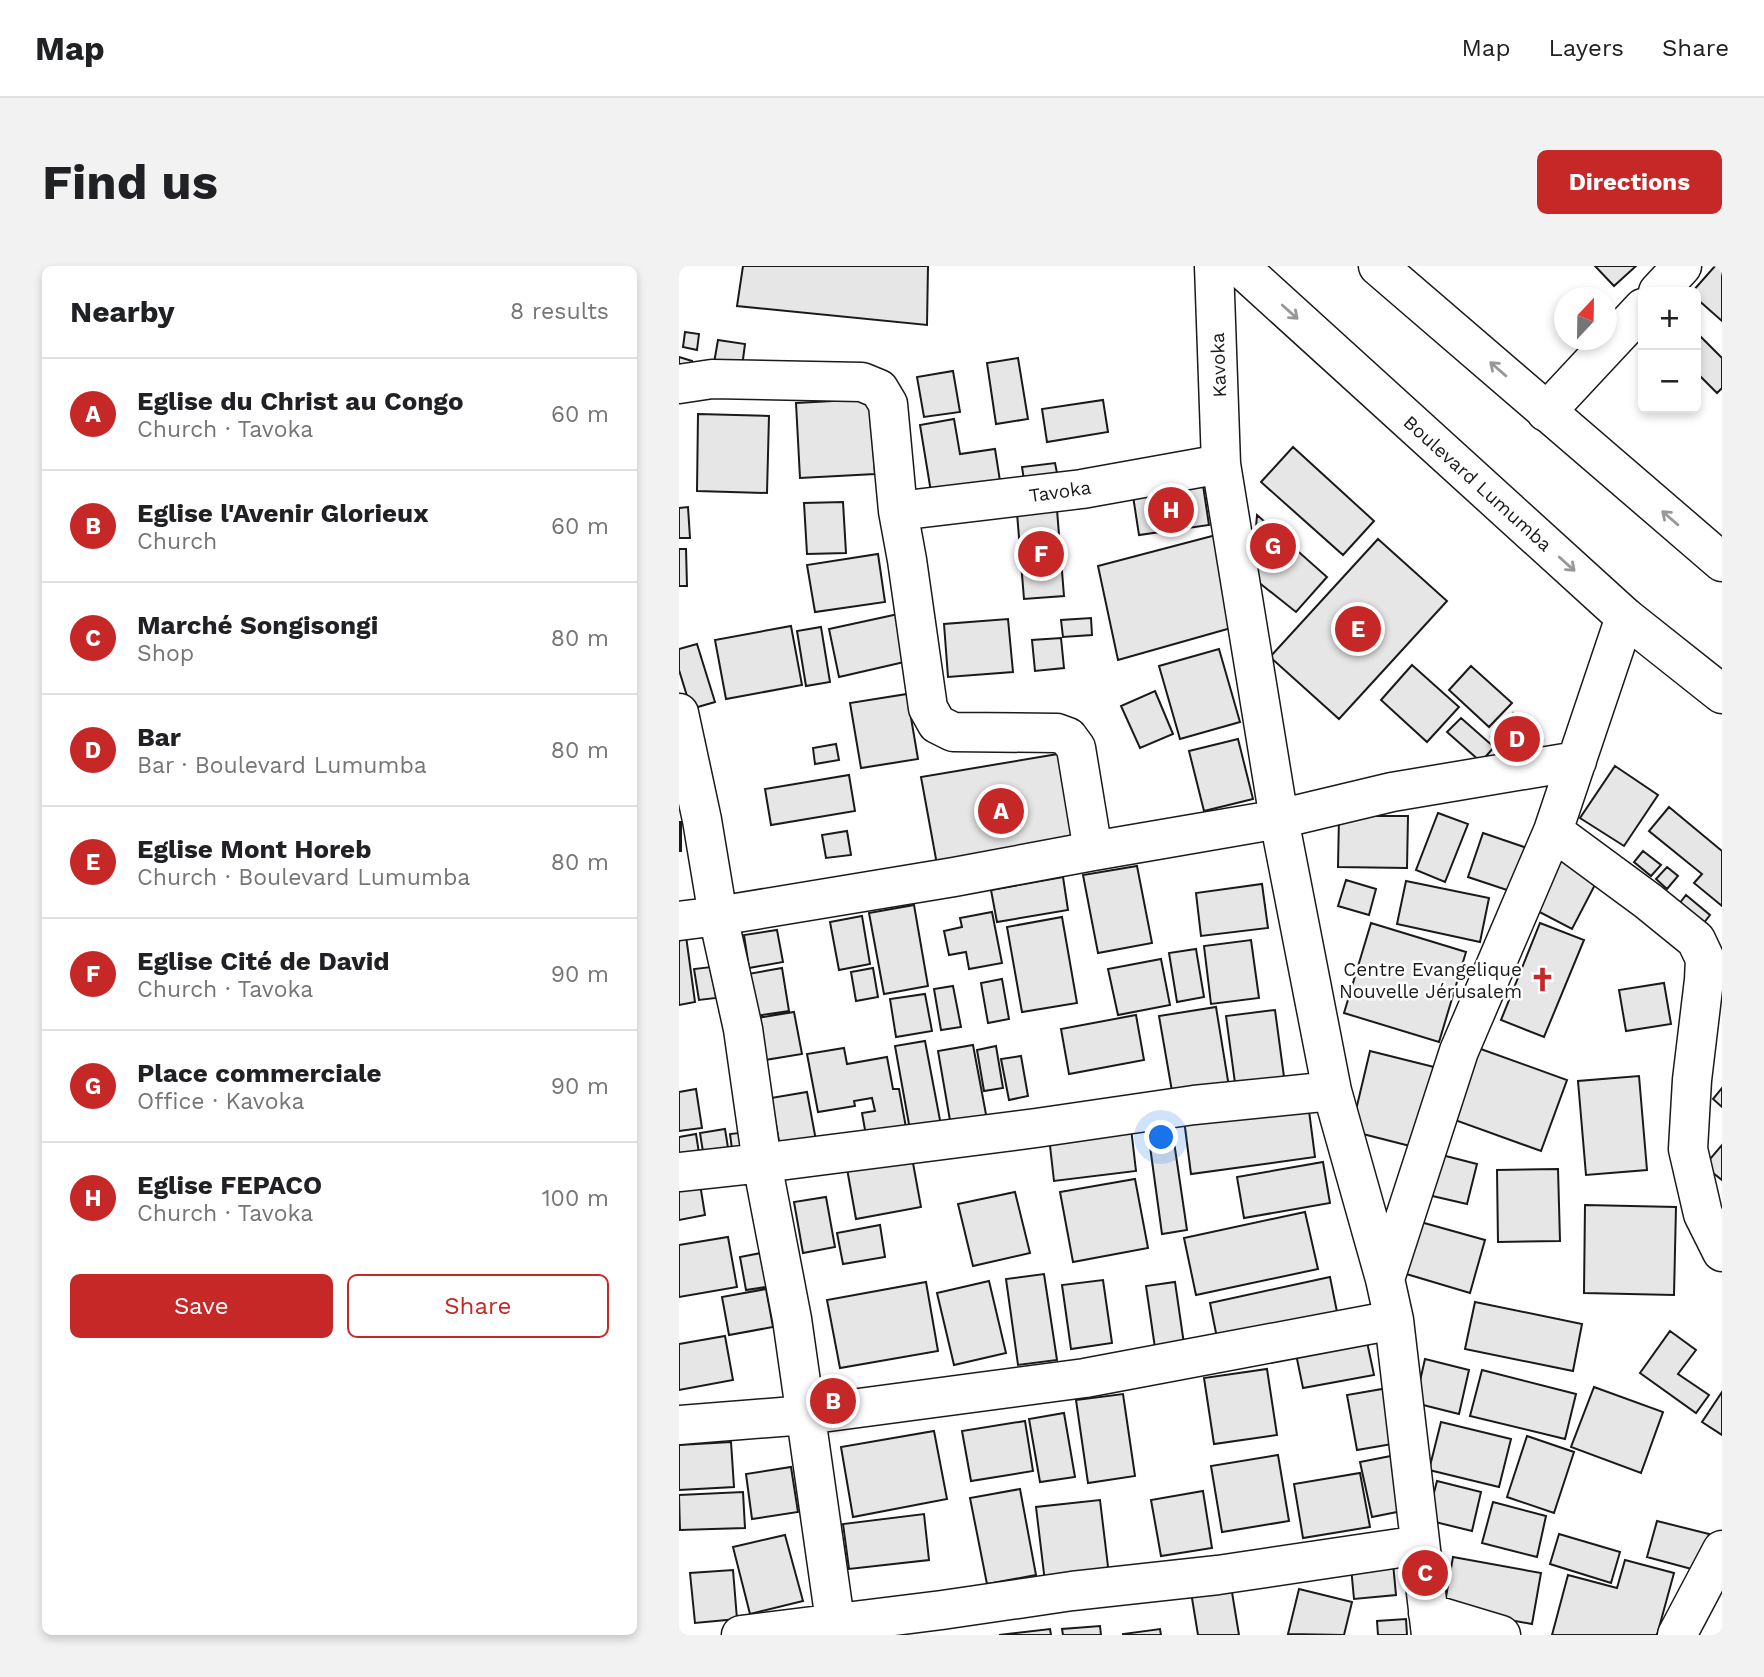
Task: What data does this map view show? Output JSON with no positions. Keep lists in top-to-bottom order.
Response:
{
  "streets": {
    "main road": ["Kavoka", "Boulevard Lumumba", "Tavoka"]
  },
  "crossings": [
    ["Kavoka", "Tavoka"]
  ],
  "places": {
    "church": ["Centre Evangelique Nouvelle Jérusalem"]
  },
  "north": "top",
  "page": {
    "header": "Map",
    "nav": ["Map", "Layers", "Share"],
    "buttons": [
      "Directions",
      ["Save", "Share"]
    ],
    "title": "Find us",
    "heading": ["Nearby", "8 results"],
    "map_buttons": ["+", "−"],
    "list": [
      {
        "mark": "A",
        "name": "Eglise du Christ au Congo",
        "note": "Church · Tavoka",
        "value": "60 m"
      },
      {
        "mark": "B",
        "name": "Eglise l'Avenir Glorieux",
        "note": "Church",
        "value": "60 m"
      },
      {
        "mark": "C",
        "name": "Marché Songisongi",
        "note": "Shop",
        "value": "80 m"
      },
      {
        "mark": "D",
        "name": "Bar",
        "note": "Bar · Boulevard Lumumba",
        "value": "80 m"
      },
      {
        "mark": "E",
        "name": "Eglise Mont Horeb",
        "note": "Church · Boulevard Lumumba",
        "value": "80 m"
      },
      {
        "mark": "F",
        "name": "Eglise Cité de David",
        "note": "Church · Tavoka",
        "value": "90 m"
      },
      {
        "mark": "G",
        "name": "Place commerciale",
        "note": "Office · Kavoka",
        "value": "90 m"
      },
      {
        "mark": "H",
        "name": "Eglise FEPACO",
        "note": "Church · Tavoka",
        "value": "100 m"
      }
    ],
    "pins": [
      "H",
      "G",
      "F",
      "E",
      "D",
      "A",
      "B",
      "C"
    ]
  }
}
